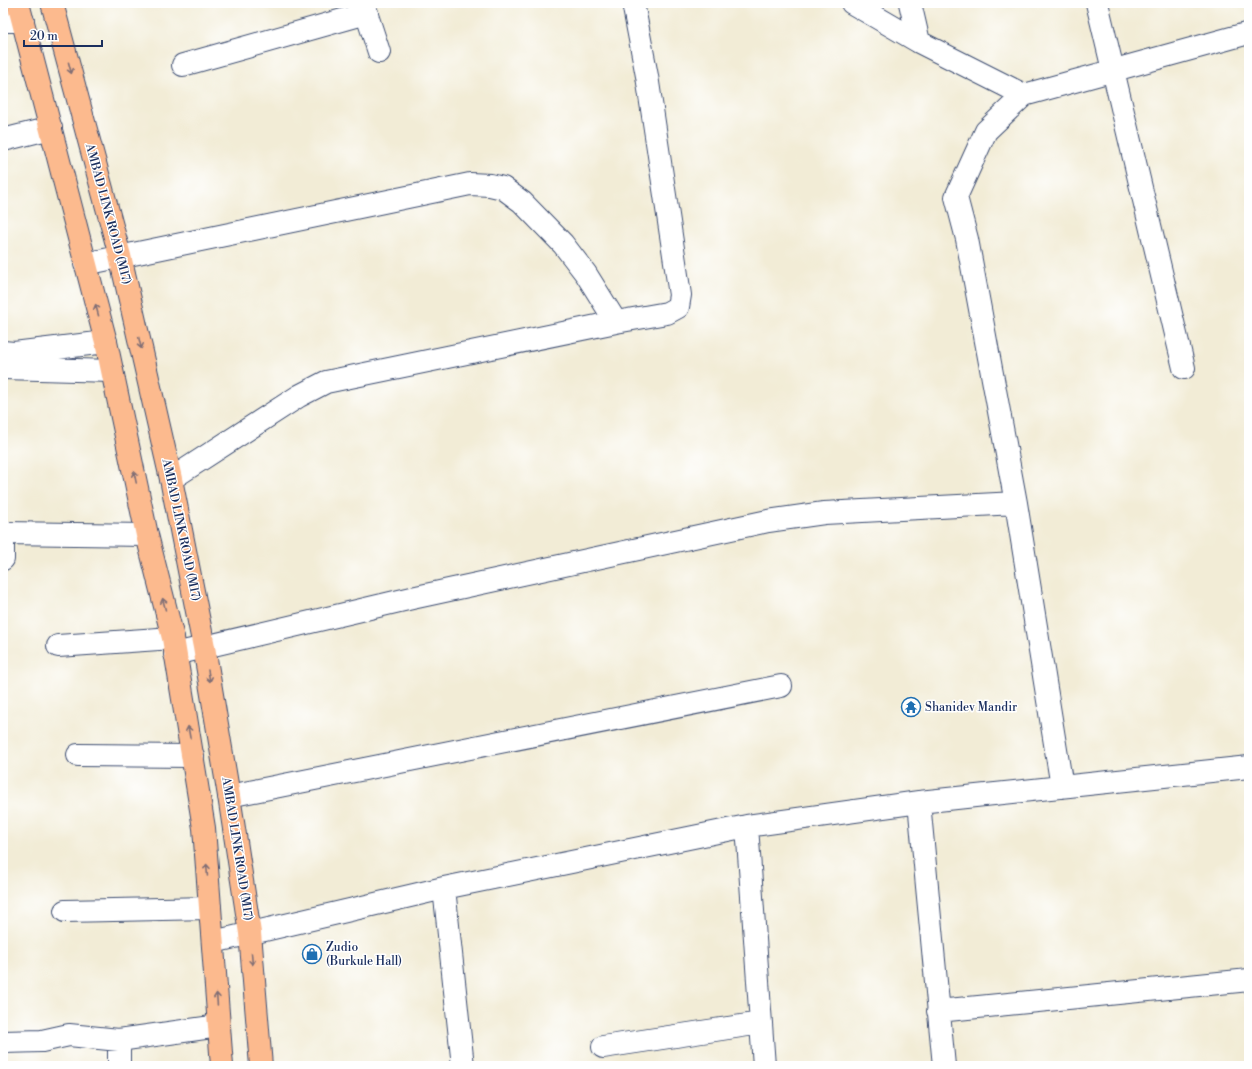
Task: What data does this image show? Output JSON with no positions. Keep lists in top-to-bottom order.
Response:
{
  "streets": {
    "main road": ["AMBAD LINK ROAD (M17)"]
  },
  "places": {
    "temple": ["Shanidev Mandir"],
    "shop": ["Zudio (Burkule Hall)"]
  },
  "scale_bar": "20 m"
}
